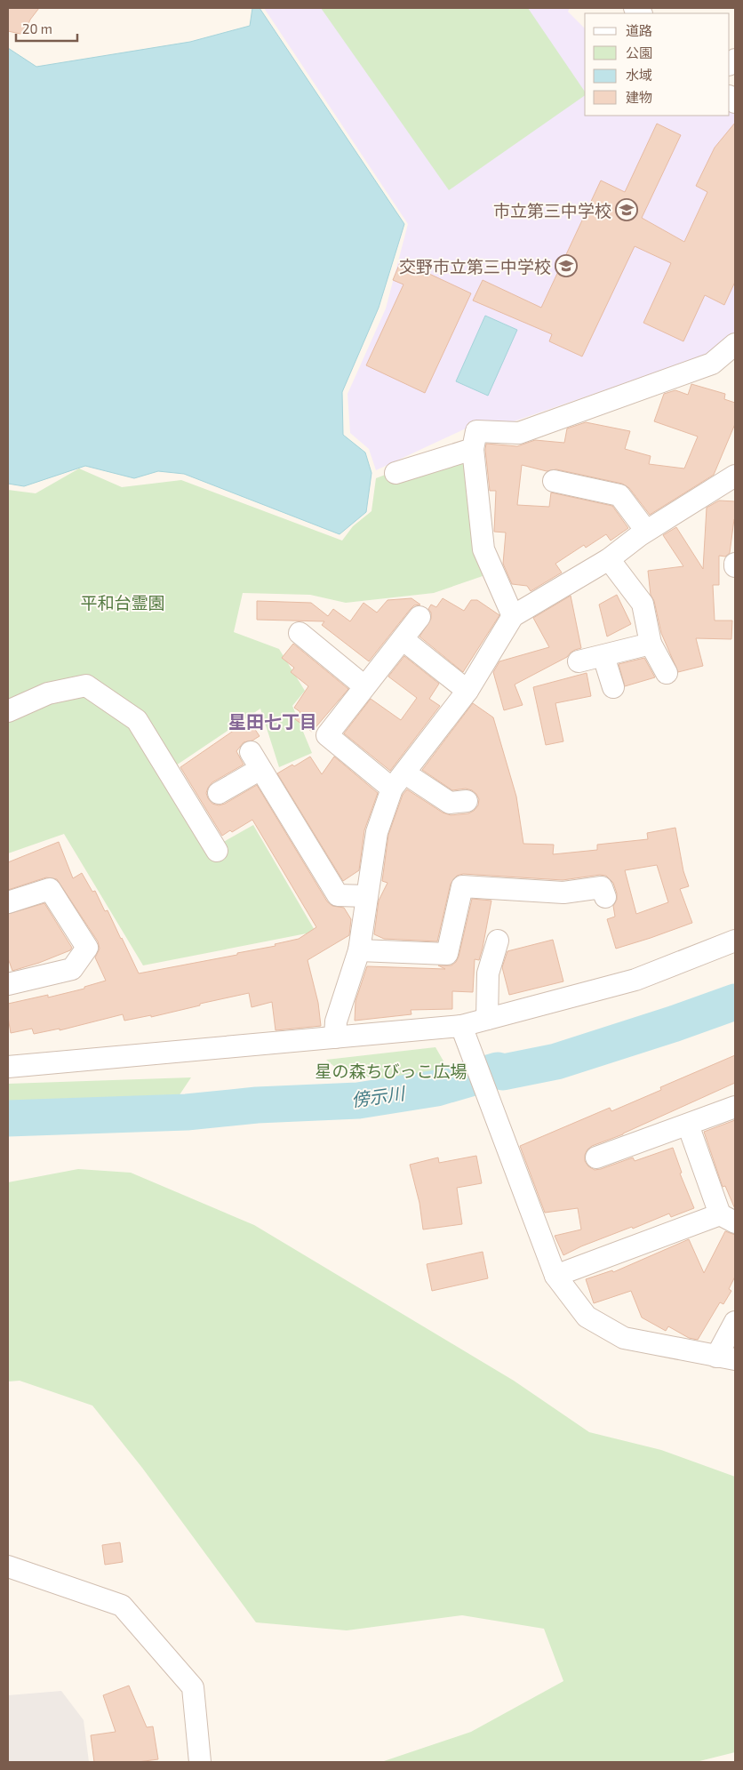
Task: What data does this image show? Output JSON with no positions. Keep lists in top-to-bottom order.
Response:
{
  "districts": ["星田七丁目"],
  "water": ["傍示川"],
  "parks": ["平和台霊園", "星の森ちびっこ広場"],
  "places": {
    "school or university": ["市立第三中学校", "交野市立第三中学校"]
  },
  "legend": [
    "道路",
    "公園",
    "水域",
    "建物"
  ],
  "scale_bar": "20 m"
}
